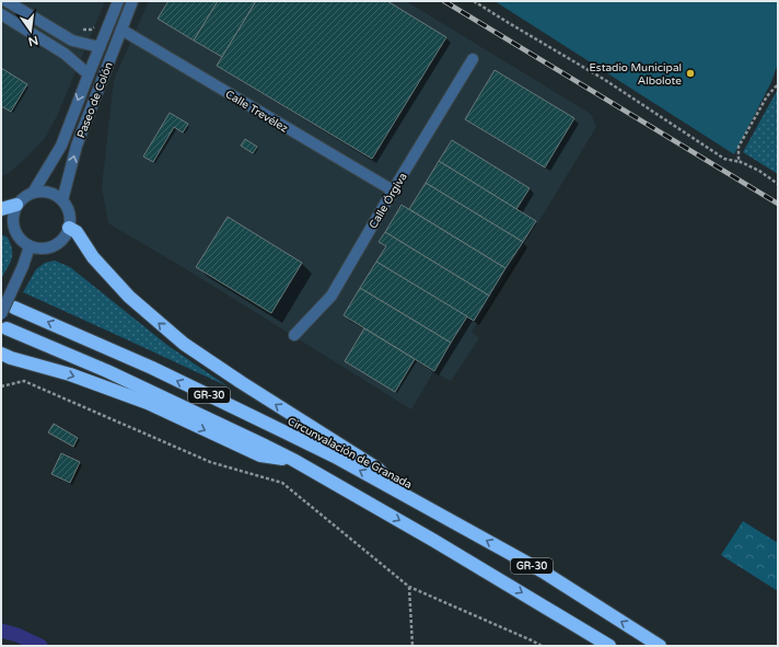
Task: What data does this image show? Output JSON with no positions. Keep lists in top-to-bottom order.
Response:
{
  "streets": {
    "highway": ["GR-30", "Circunvalación de Granada"],
    "street": ["Paseo de Colón", "Calle Trevélez", "Calle Órgiva"]
  },
  "crossings": [
    ["Paseo de Colón", "Calle Trevélez"],
    ["Calle Trevélez", "Calle Órgiva"]
  ],
  "places": ["Estadio Municipal Albolote"],
  "north": "bottom"
}
